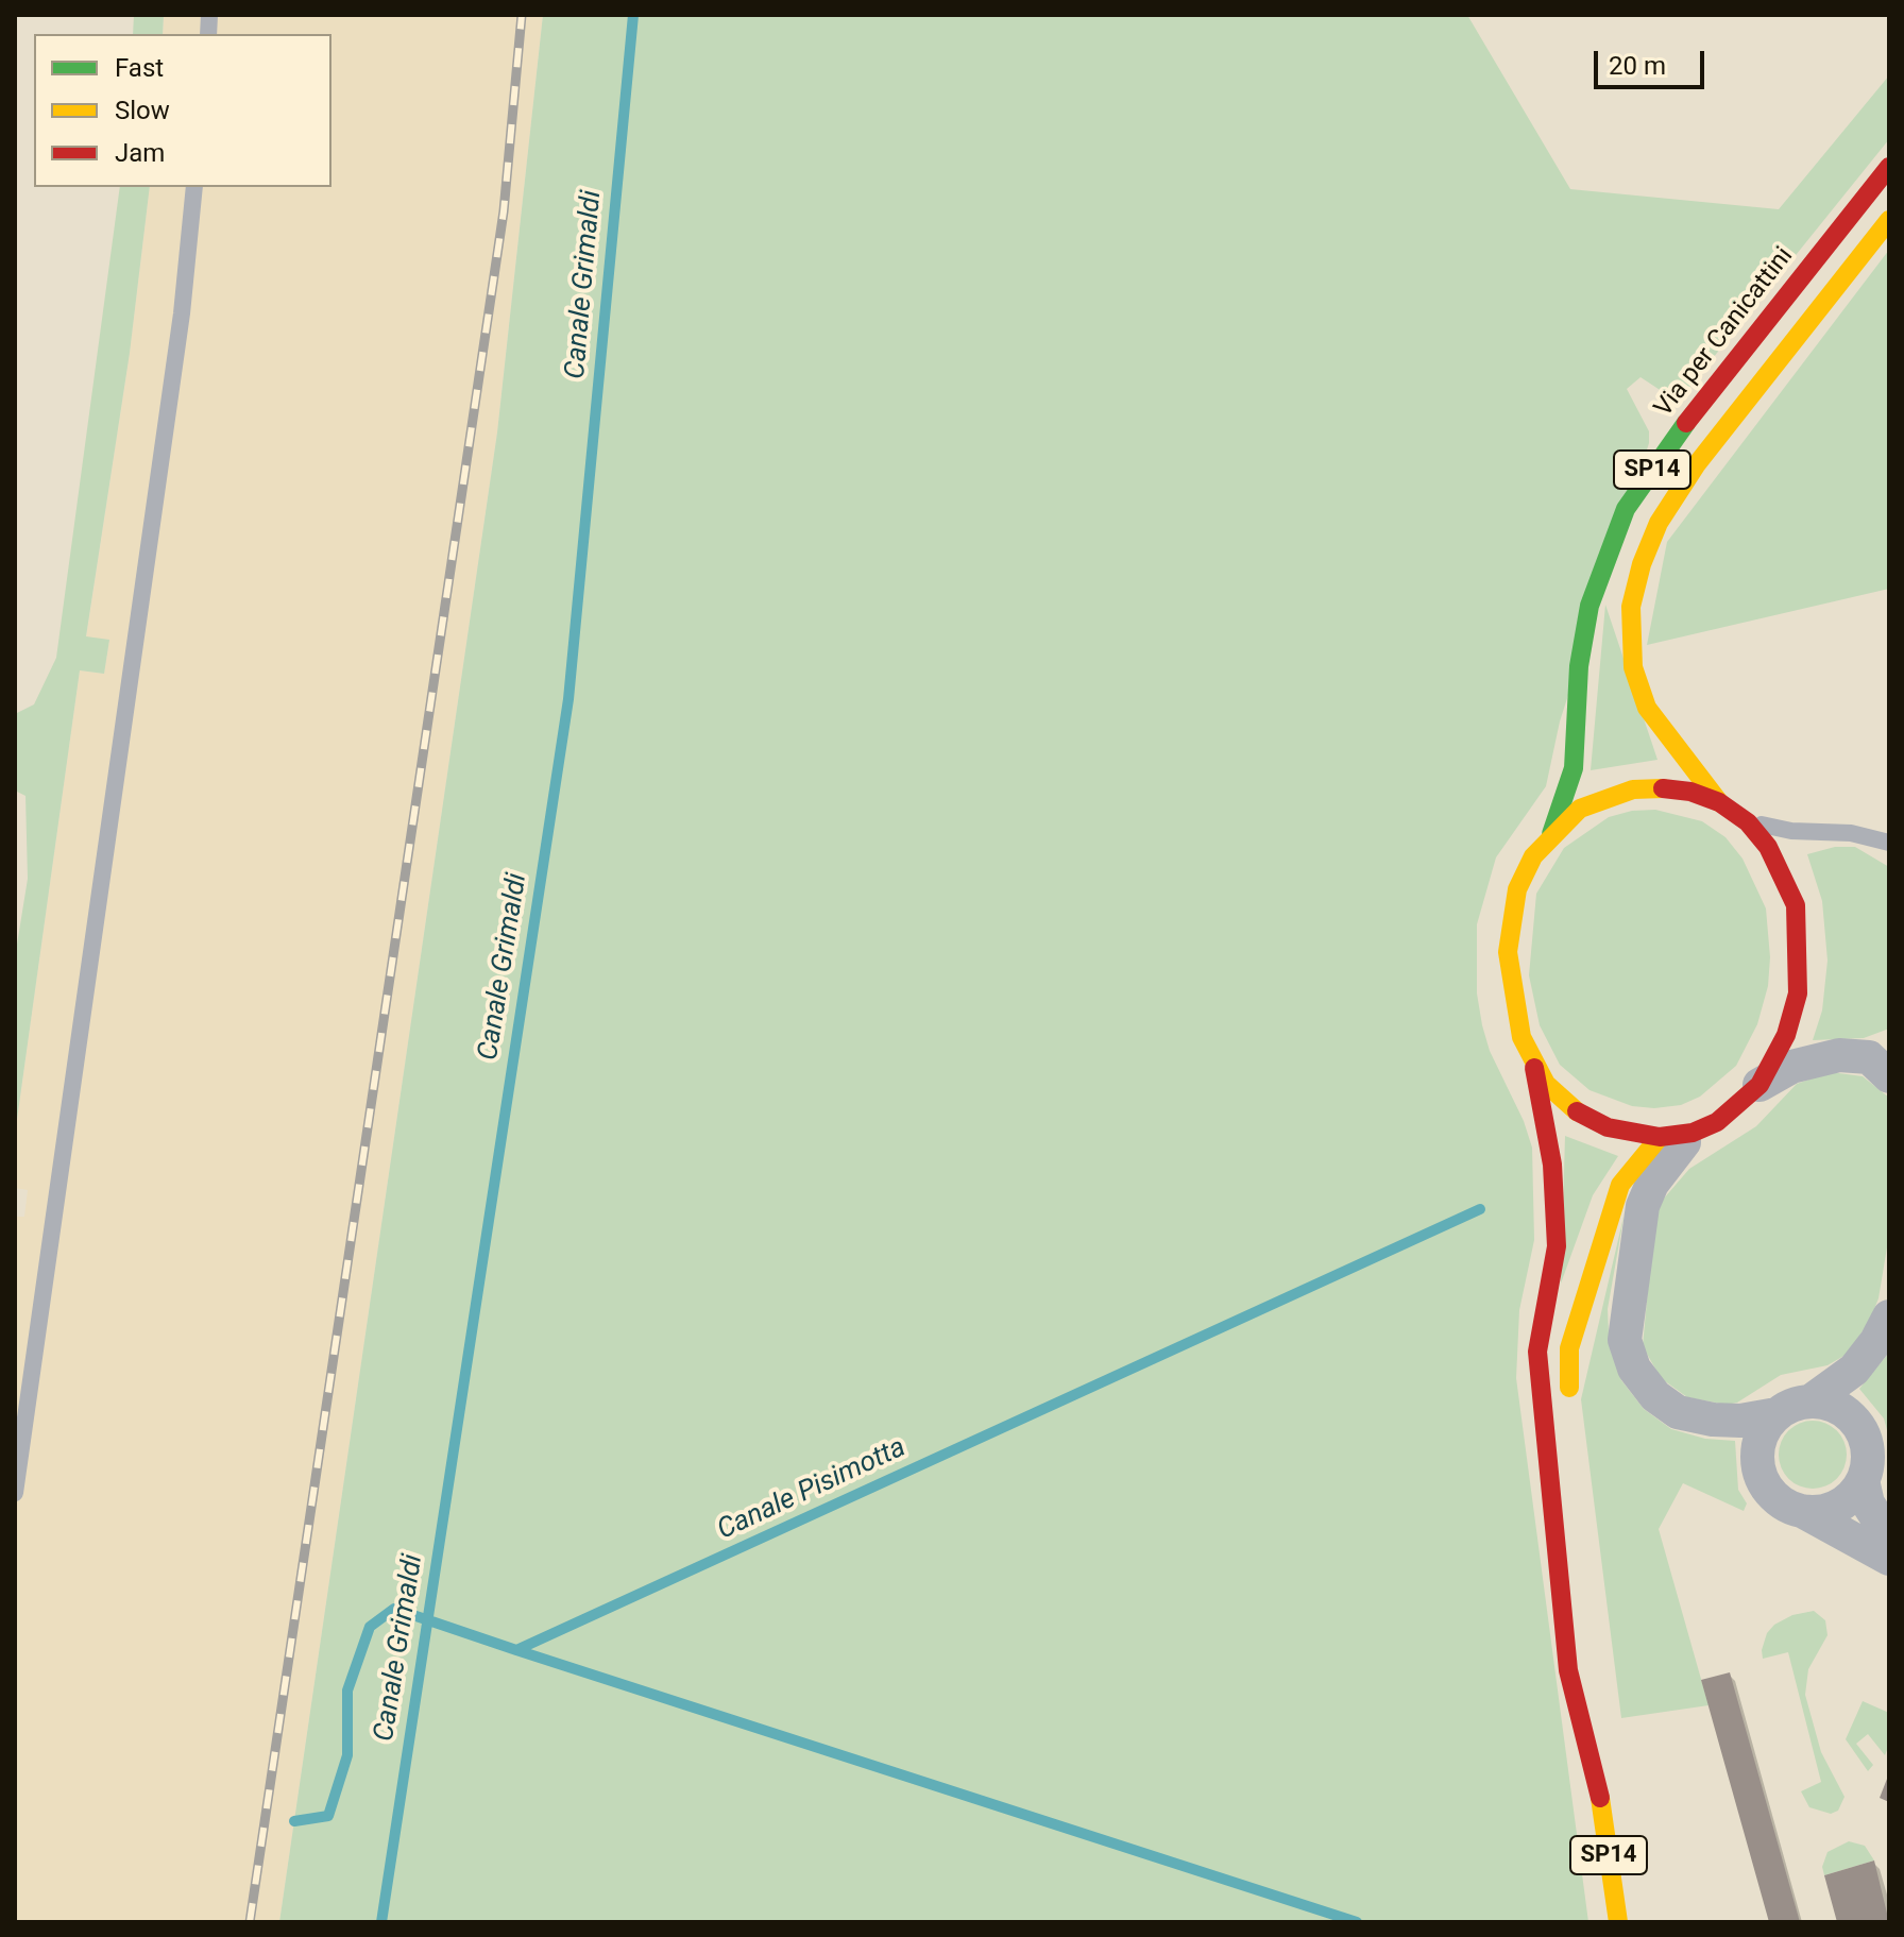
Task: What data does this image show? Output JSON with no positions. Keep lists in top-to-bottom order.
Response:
{
  "streets": {
    "main road": ["Via per Canicattini", "SP14"]
  },
  "water": ["Canale Grimaldi", "Canale Pisimotta"],
  "legend": ["Fast", "Slow", "Jam"],
  "scale_bar": "20 m"
}
